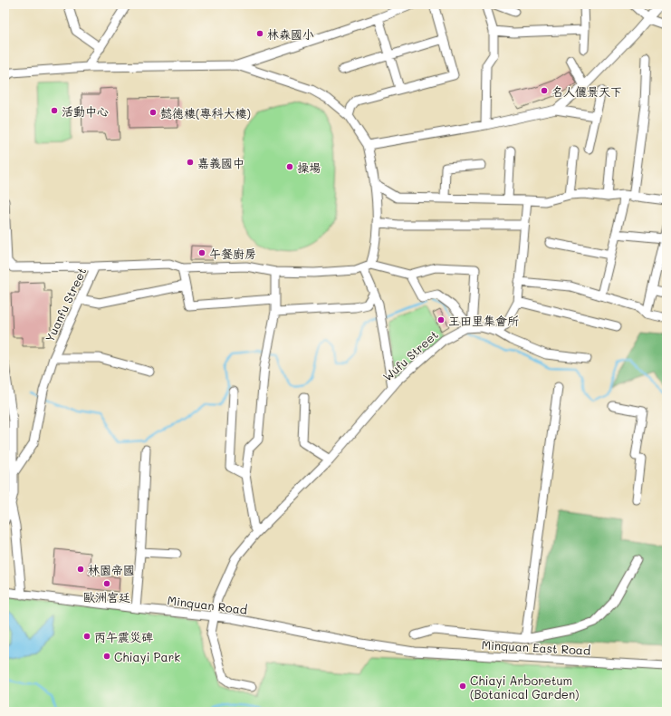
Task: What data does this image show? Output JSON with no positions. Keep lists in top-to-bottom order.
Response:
{
  "streets": {
    "street": [
      "Yuanfu Street",
      "Wufu Street",
      "Minquan Road",
      "Minquan East Road"
    ]
  },
  "crossings": [
    ["Wufu Street", "Minquan Road"],
    ["Minquan Road", "Minquan East Road"]
  ],
  "places": [
    "林森國小",
    "名人儷景天下",
    "活動中心",
    "懿德樓(專科大樓)",
    "嘉義國中",
    "操場",
    "午餐廚房",
    "王田里集會所",
    "林園帝國",
    "歐洲宮廷",
    "丙午震災碑",
    "Chiayi Park",
    "Chiayi Arboretum (Botanical Garden)"
  ]
}
